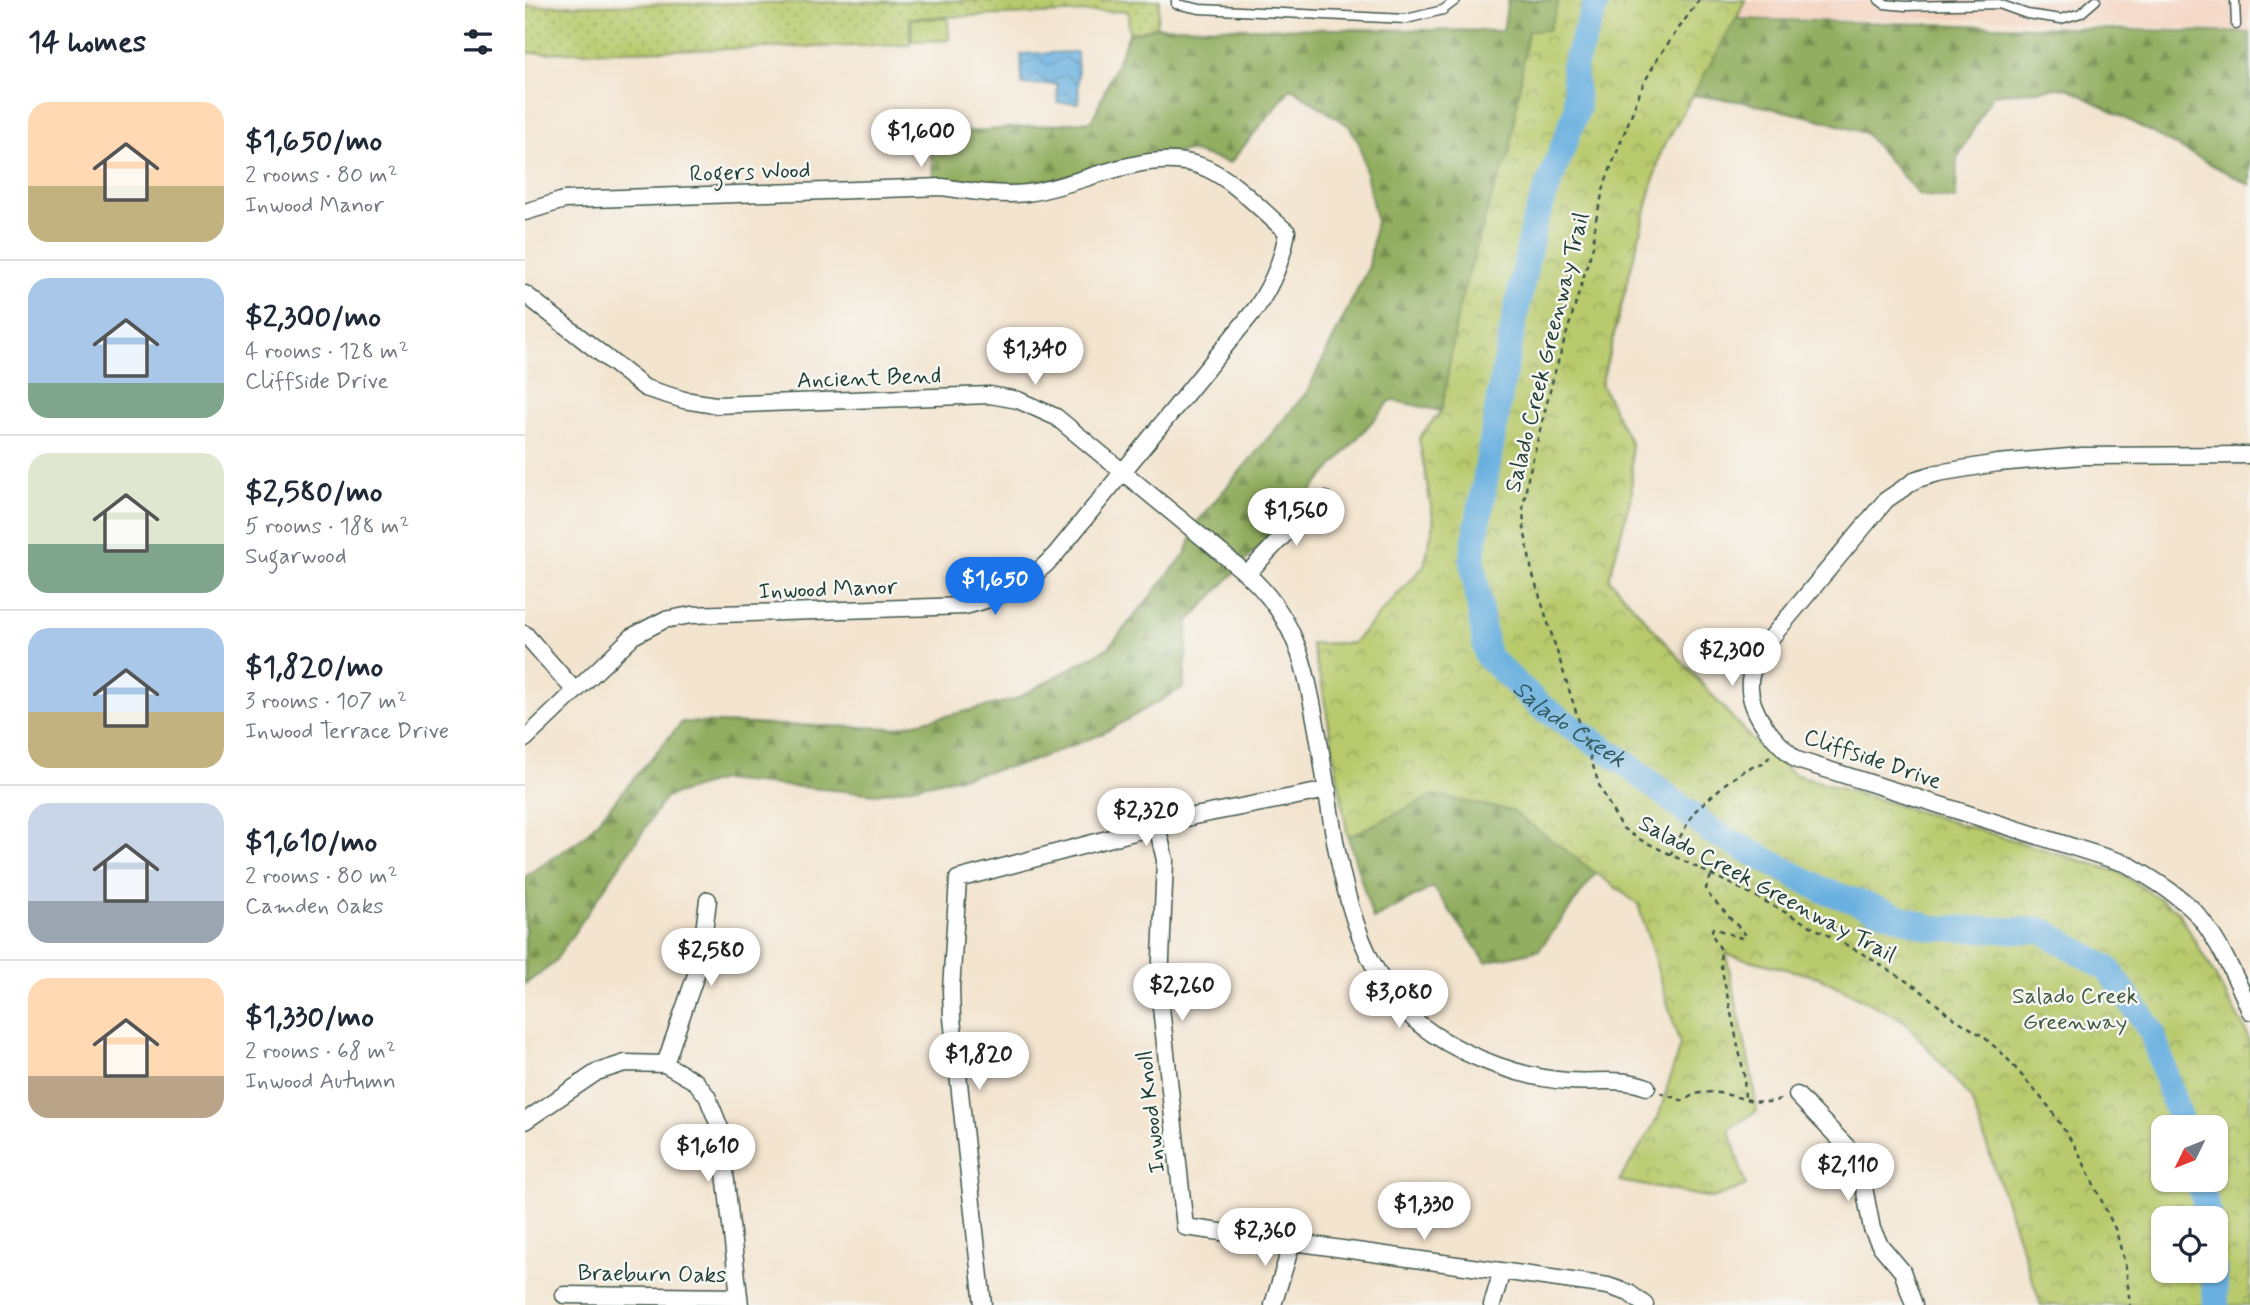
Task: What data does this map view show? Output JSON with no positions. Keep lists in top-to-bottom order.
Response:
{
  "streets": {
    "street": [
      "Rogers Wood",
      "Ancient Bend",
      "Inwood Manor",
      "Cliffside Drive",
      "Inwood Knoll",
      "Braeburn Oaks"
    ],
    "path": ["Salado Creek Greenway Trail"]
  },
  "crossings": [
    ["Rogers Wood", "Inwood Manor"],
    ["Ancient Bend", "Inwood Manor"]
  ],
  "water": ["Salado Creek"],
  "parks": ["Salado Creek Greenway"],
  "north": "bottom left",
  "page": {
    "heading": "14 homes",
    "list": [
      {
        "name": "$1,650/mo",
        "note": "2 rooms · 80 m² · Inwood Manor"
      },
      {
        "name": "$2,300/mo",
        "note": "4 rooms · 128 m² · Cliffside Drive"
      },
      {
        "name": "$2,580/mo",
        "note": "5 rooms · 188 m² · Sugarwood"
      },
      {
        "name": "$1,820/mo",
        "note": "3 rooms · 107 m² · Inwood Terrace Drive"
      },
      {
        "name": "$1,610/mo",
        "note": "2 rooms · 80 m² · Camden Oaks"
      },
      {
        "name": "$1,330/mo",
        "note": "2 rooms · 68 m² · Inwood Autumn"
      }
    ],
    "price": [
      "$1,600",
      "$1,340",
      "$1,560",
      "$1,650",
      "$2,300",
      "$2,320",
      "$2,580",
      "$2,260",
      "$3,080",
      "$1,820",
      "$1,610",
      "$2,110",
      "$1,330",
      "$2,360"
    ]
  }
}
